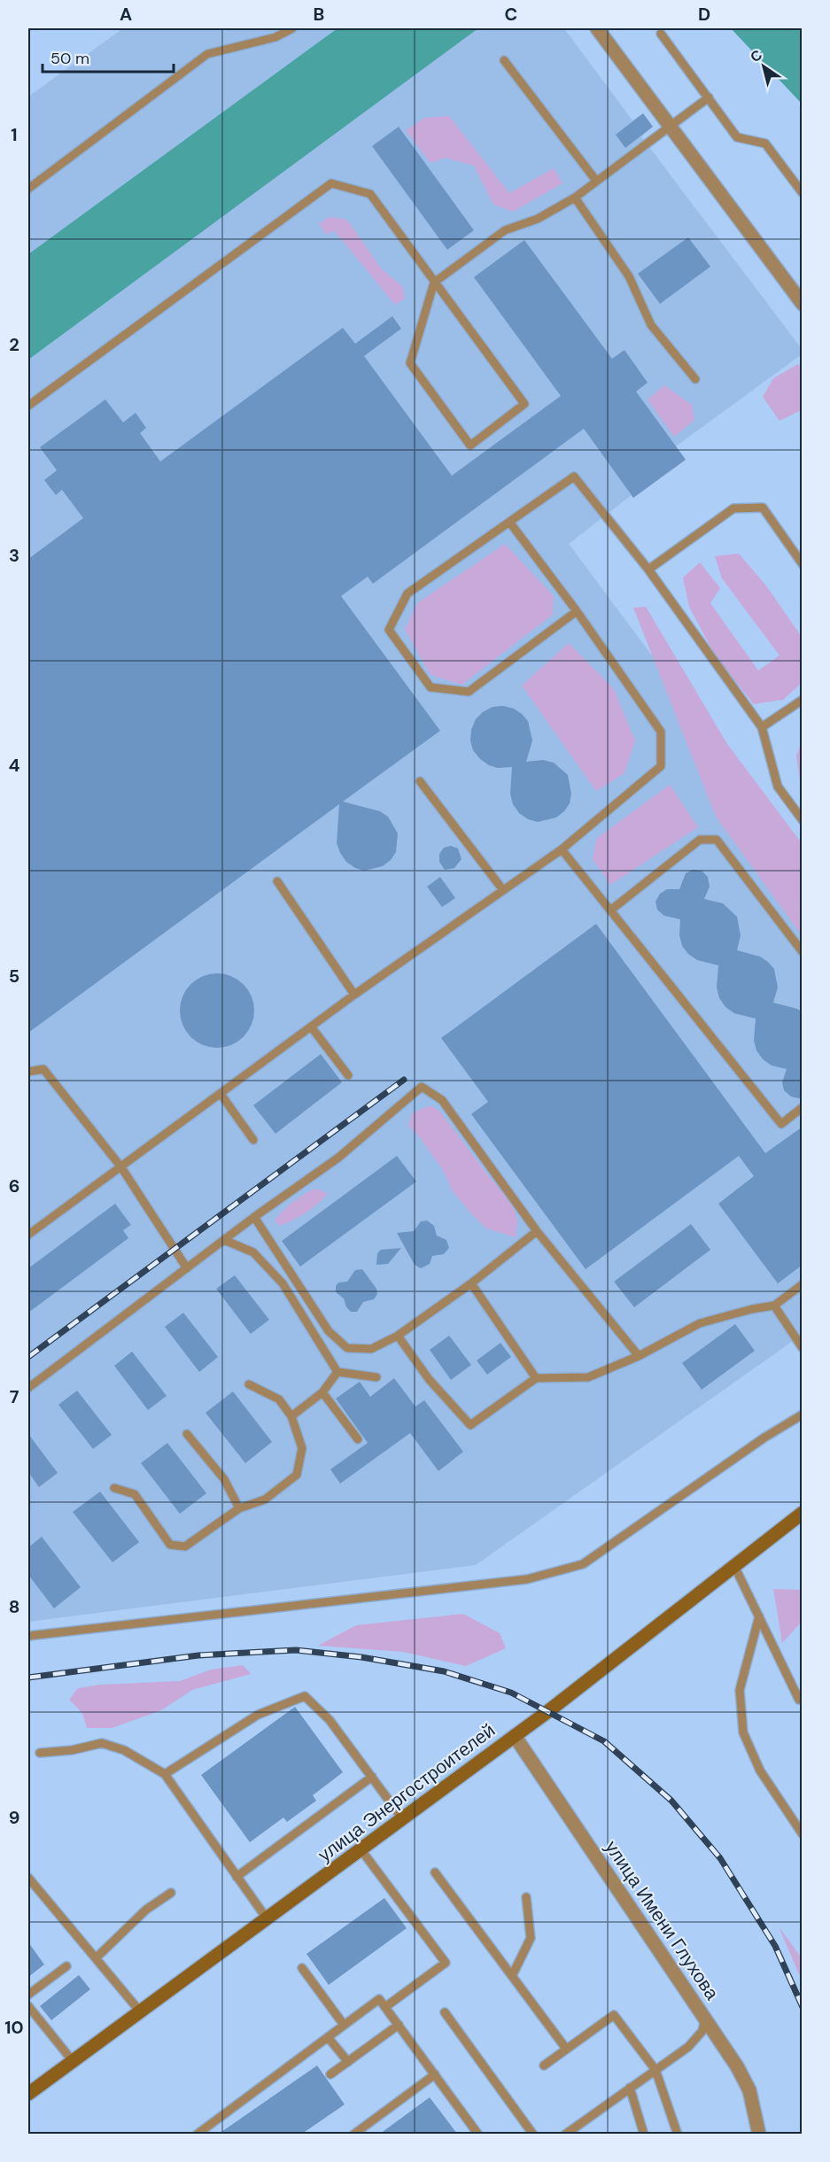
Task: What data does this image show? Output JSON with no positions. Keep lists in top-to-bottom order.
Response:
{
  "streets": {
    "main road": ["улица Энергостроителей"],
    "street": ["улица Имени Глухова"]
  },
  "crossings": [
    ["улица Энергостроителей", "улица Имени Глухова"]
  ],
  "scale_bar": "50 m",
  "north": "top left",
  "grid": {
    "columns": [
      "A",
      "B",
      "C",
      "D"
    ],
    "rows": [
      "1",
      "2",
      "3",
      "4",
      "5",
      "6",
      "7",
      "8",
      "9",
      "10"
    ]
  }
}
